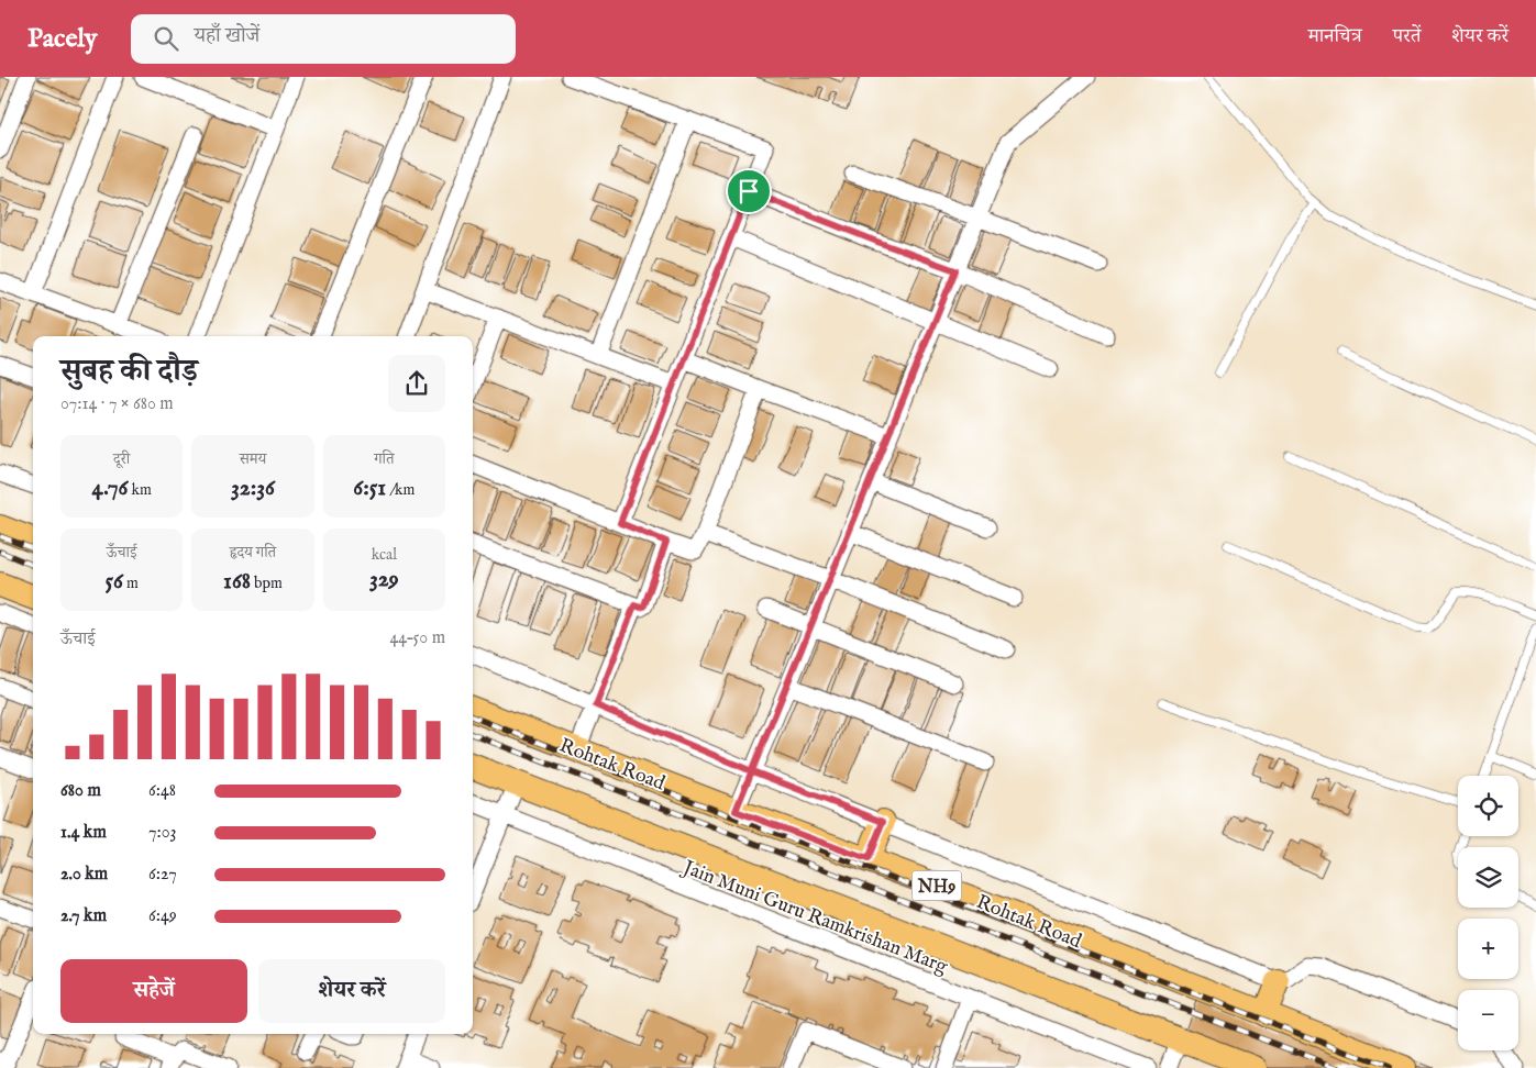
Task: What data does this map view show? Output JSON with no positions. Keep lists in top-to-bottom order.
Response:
{
  "streets": {
    "main road": ["Rohtak Road", "NH9"],
    "street": ["Jain Muni Guru Ramkrishan Marg"]
  },
  "page": {
    "header": "Pacely",
    "search": "यहाँ खोजें",
    "nav": ["मानचित्र", "परतें", "शेयर करें"],
    "heading": ["सुबह की दौड़", "07:14 · 7 × 680 m"],
    "stats": [
      ["दूरी", "4.76 km"],
      ["समय", "32:36"],
      ["गति", "6:51 /km"],
      ["ऊँचाई", "56 m"],
      ["हृदय गति", "168 bpm"],
      ["kcal", "329"]
    ],
    "chart": ["ऊँचाई", "44–50 m"],
    "list": [
      {
        "name": "680 m",
        "note": "6:48"
      },
      {
        "name": "1.4 km",
        "note": "7:03"
      },
      {
        "name": "2.0 km",
        "note": "6:27"
      },
      {
        "name": "2.7 km",
        "note": "6:49"
      }
    ],
    "map_buttons": ["+", "−"],
    "buttons": ["सहेजें", "शेयर करें"]
  }
}
